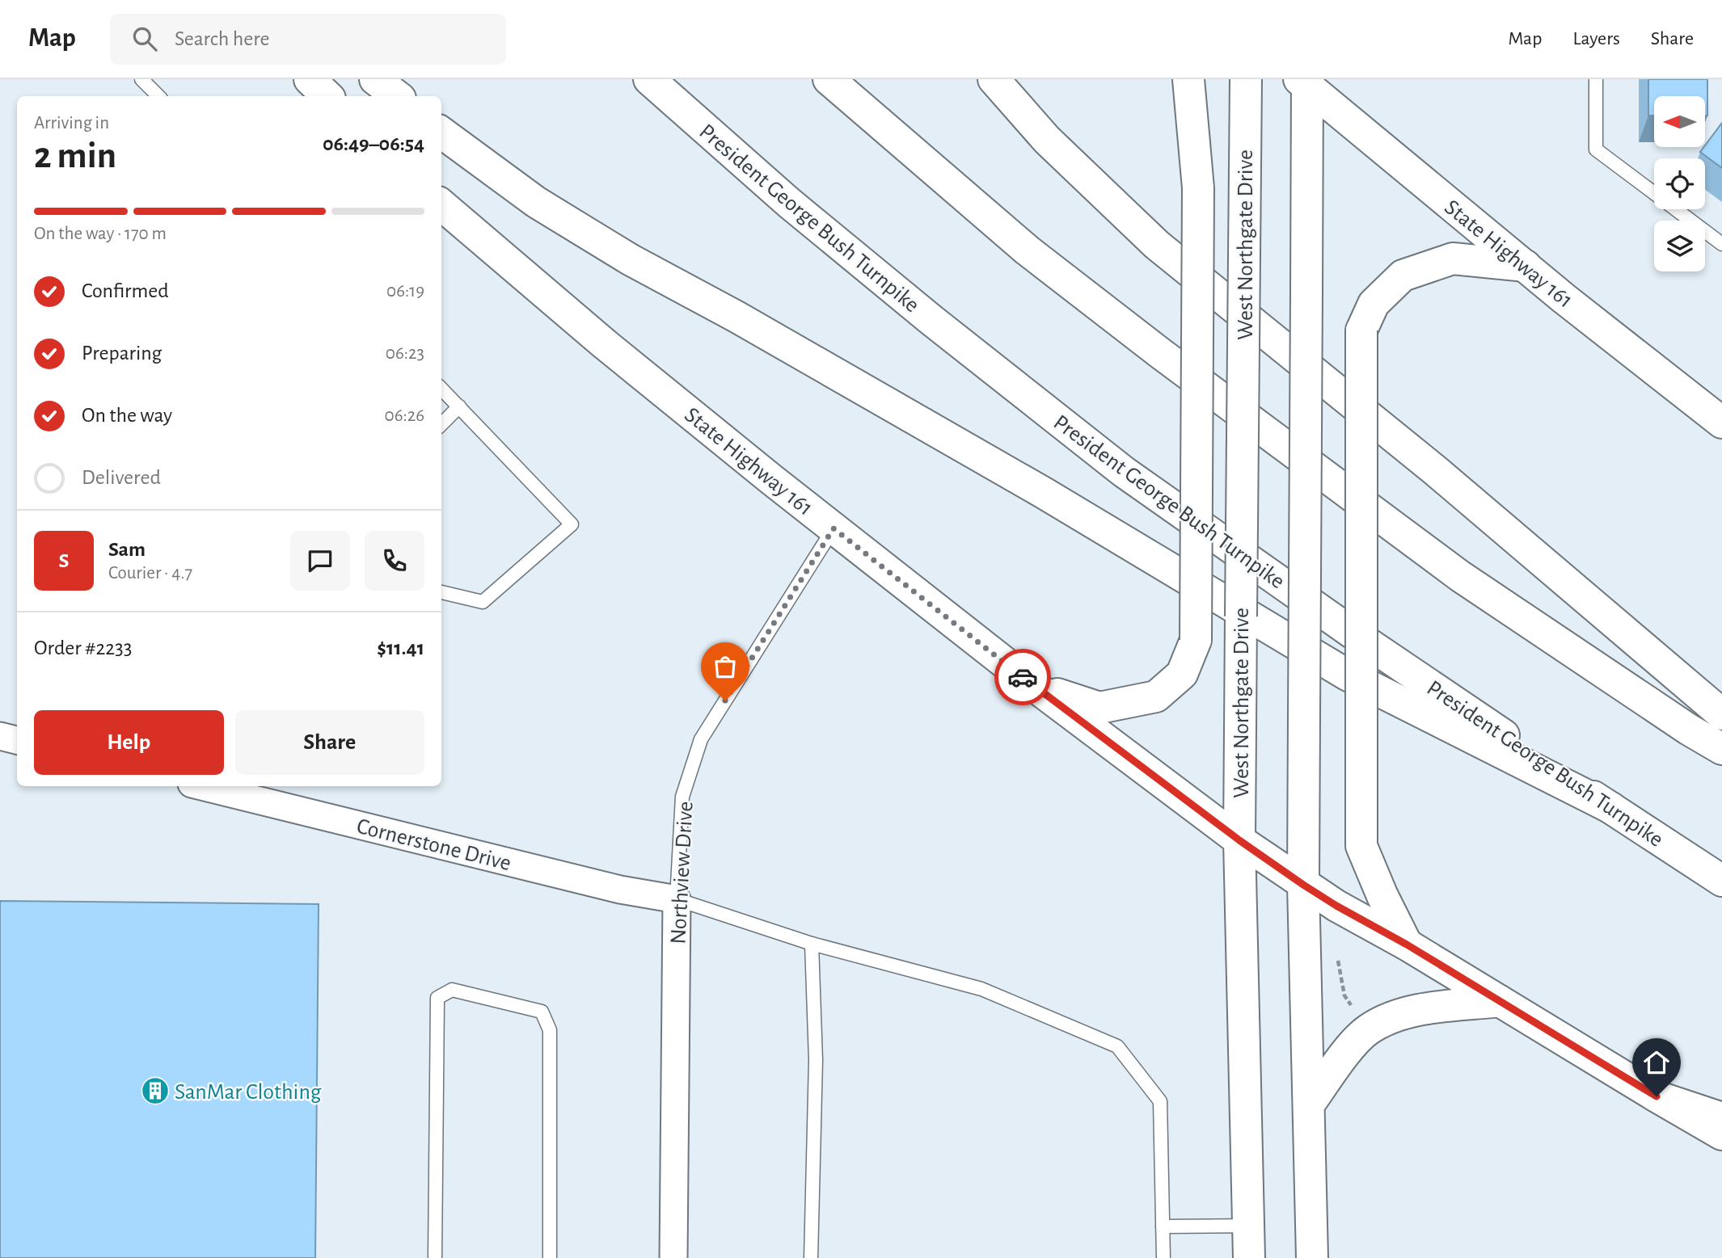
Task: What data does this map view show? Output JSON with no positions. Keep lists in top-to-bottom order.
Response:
{
  "streets": {
    "main road": ["President George Bush Turnpike", "West Northgate Drive", "State Highway 161"],
    "street": ["Cornerstone Drive", "Northview Drive"]
  },
  "crossings": [
    ["West Northgate Drive", "State Highway 161"],
    ["State Highway 161", "Northview Drive"],
    ["Cornerstone Drive", "Northview Drive"]
  ],
  "places": {
    "building": ["SanMar Clothing"]
  },
  "north": "left",
  "page": {
    "header": "Map",
    "search": "Search here",
    "nav": ["Map", "Layers", "Share"],
    "heading": ["2 min", "Arriving in", "06:49–06:54"],
    "panel": [
      "Sam",
      "Courier · 4.7",
      "Order #2233",
      "$11.41"
    ],
    "bar": "On the way · 170 m",
    "list": [
      ["Confirmed", "06:19"],
      ["Preparing", "06:23"],
      ["On the way", "06:26"],
      "Delivered"
    ],
    "round": "S",
    "buttons": ["Help", "Share"]
  }
}
